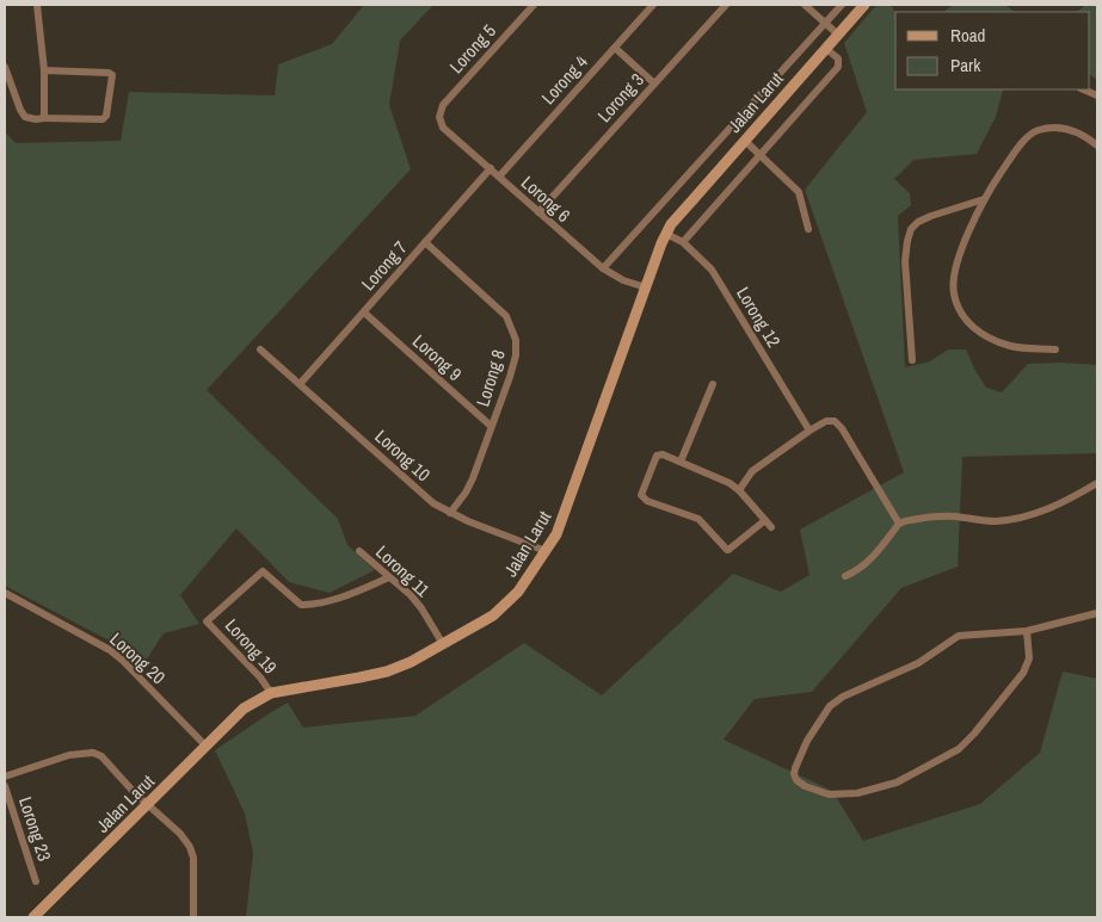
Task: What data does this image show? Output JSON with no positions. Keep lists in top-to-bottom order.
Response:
{
  "streets": {
    "main road": ["Jalan Larut"],
    "street": [
      "Lorong 5",
      "Lorong 4",
      "Lorong 3",
      "Lorong 6",
      "Lorong 7",
      "Lorong 12",
      "Lorong 9",
      "Lorong 8",
      "Lorong 10",
      "Lorong 11",
      "Lorong 19",
      "Lorong 20",
      "Lorong 23"
    ]
  },
  "crossings": [
    ["Lorong 5", "Lorong 6"],
    ["Lorong 4", "Lorong 6"],
    ["Lorong 3", "Lorong 6"],
    ["Jalan Larut", "Lorong 6"],
    ["Jalan Larut", "Lorong 12"],
    ["Jalan Larut", "Lorong 10"],
    ["Jalan Larut", "Lorong 11"],
    ["Jalan Larut", "Lorong 19"],
    ["Jalan Larut", "Lorong 20"],
    ["Lorong 6", "Lorong 7"],
    ["Lorong 7", "Lorong 9"],
    ["Lorong 7", "Lorong 8"],
    ["Lorong 7", "Lorong 10"],
    ["Lorong 9", "Lorong 8"],
    ["Lorong 8", "Lorong 10"],
    ["Lorong 11", "Lorong 19"]
  ],
  "legend": ["Road", "Park"]
}
